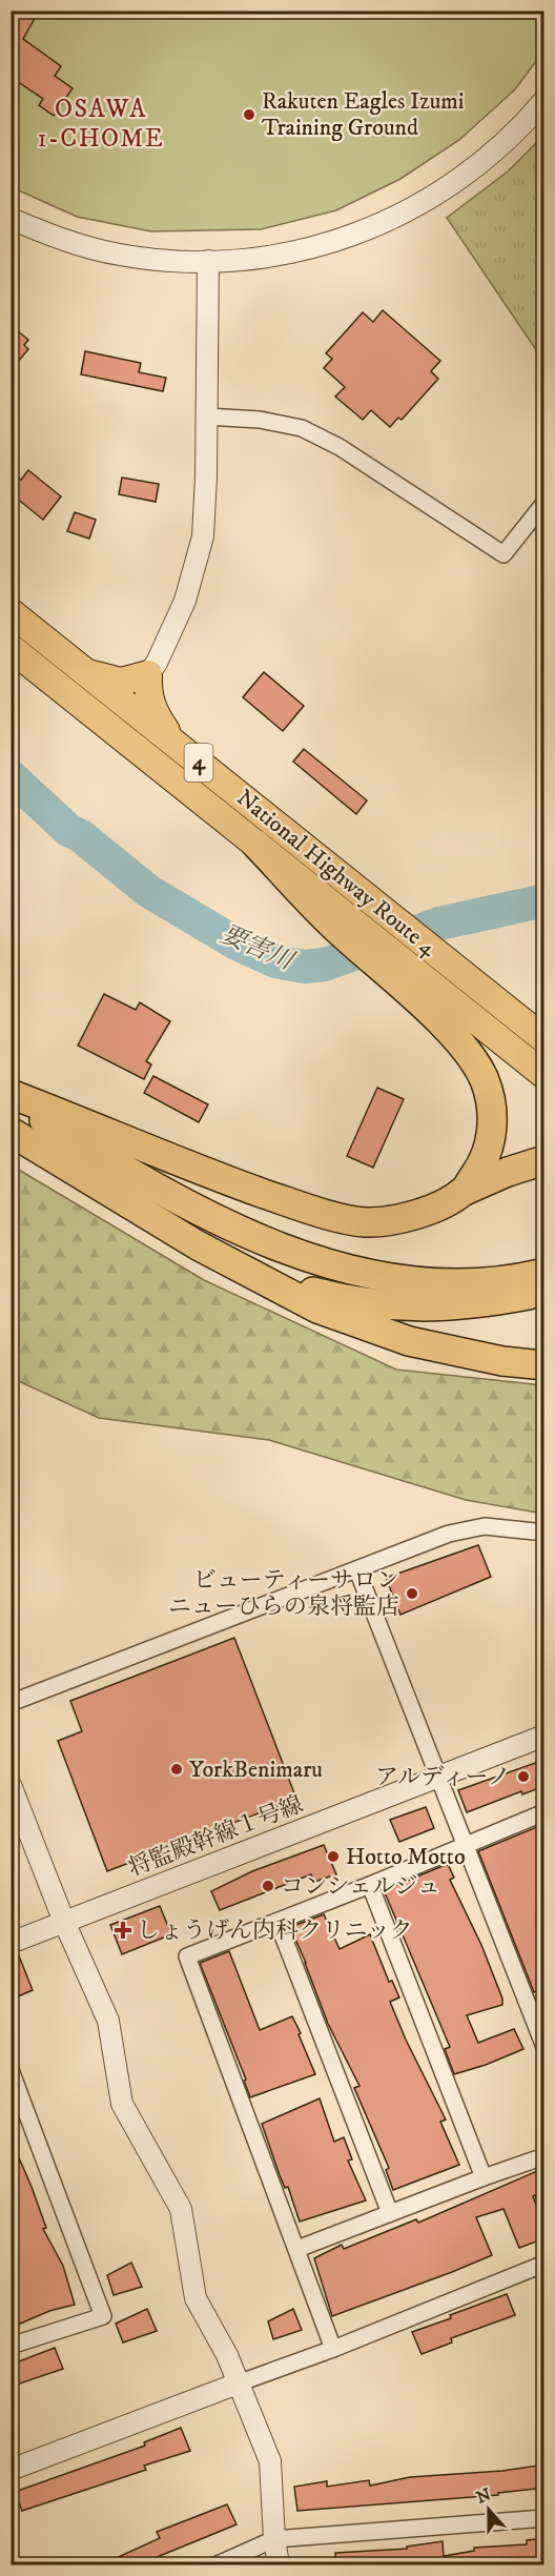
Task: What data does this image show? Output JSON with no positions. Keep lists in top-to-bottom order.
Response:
{
  "streets": {
    "highway": ["4", "National Highway Route 4"],
    "street": ["将監殿幹線１号線"]
  },
  "districts": ["OSAWA 1-CHOME"],
  "water": ["要害川"],
  "places": {
    "other": [
      "Rakuten Eagles Izumi Training Ground",
      "ビューティーサロン ニューひらの泉将監店",
      "YorkBenimaru",
      "アルディーノ",
      "Hotto Motto",
      "コンシェルジュ"
    ],
    "health": ["しょうげん内科クリニック"]
  },
  "north": "top"
}
